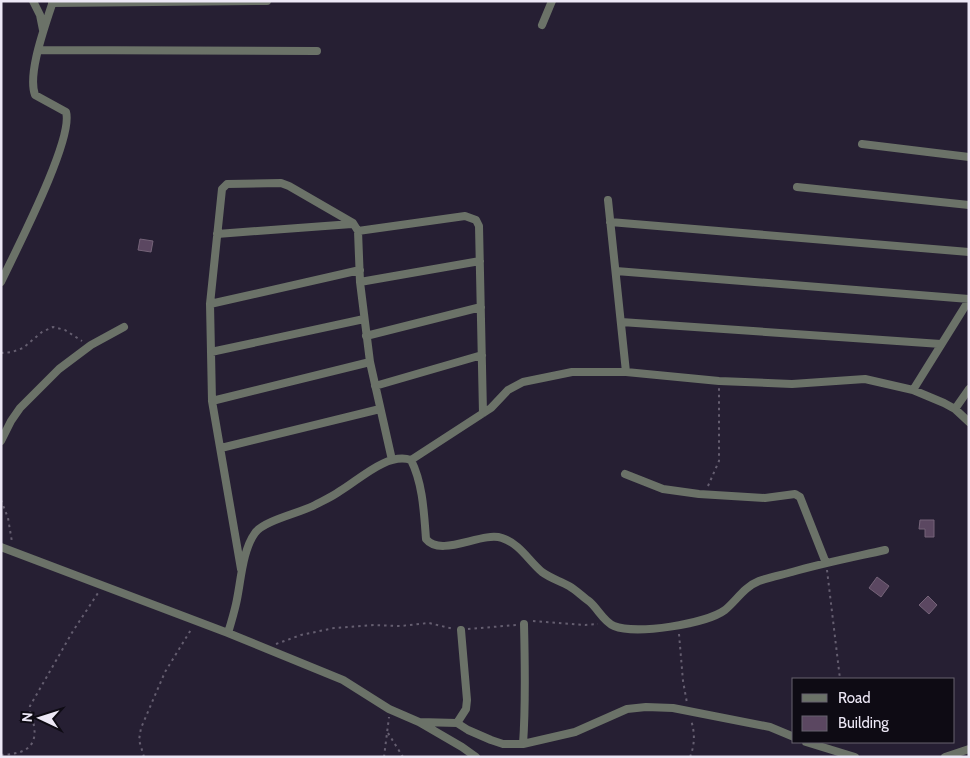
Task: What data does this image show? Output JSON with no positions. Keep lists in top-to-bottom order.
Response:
{
  "legend": ["Road", "Building"],
  "north": "left"
}
